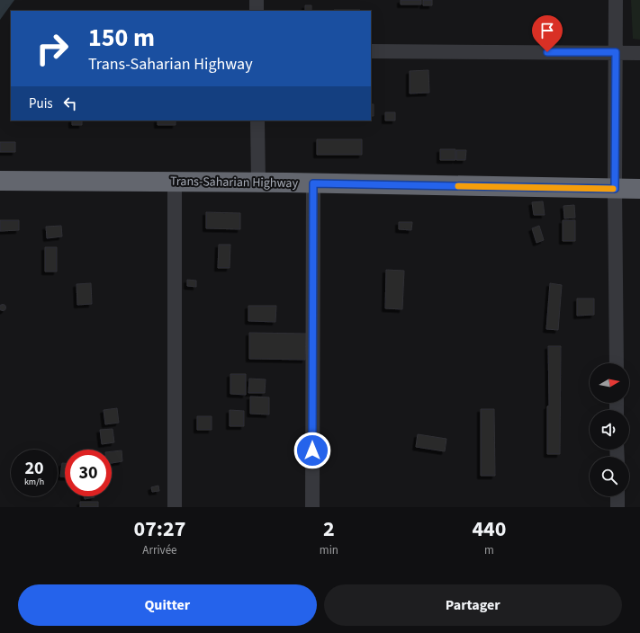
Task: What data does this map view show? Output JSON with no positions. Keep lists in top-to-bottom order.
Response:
{
  "streets": {
    "highway": ["Trans-Saharian Highway"]
  },
  "north": "right",
  "page": {
    "turn": ["150 m", "Trans-Saharian Highway"],
    "then": "Puis",
    "speed": "20 km/h",
    "limit": "30",
    "eta": [
      "07:27",
      "Arrivée",
      "2",
      "min",
      "440",
      "m"
    ],
    "buttons": ["Quitter", "Partager"]
  }
}
